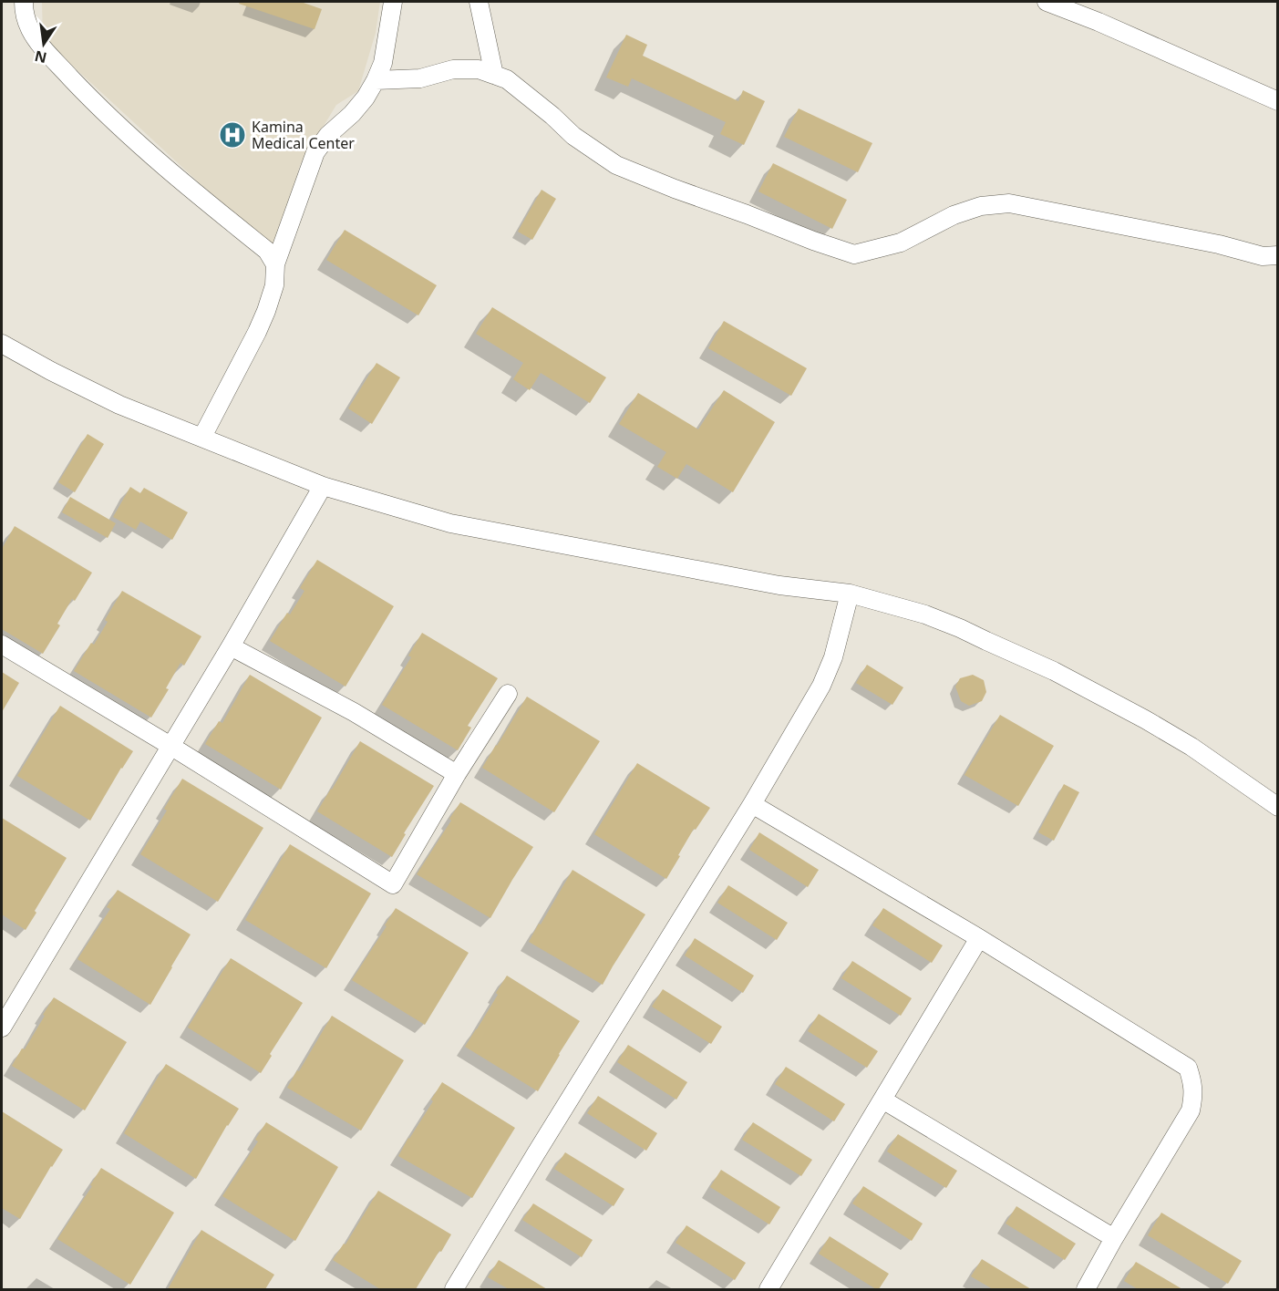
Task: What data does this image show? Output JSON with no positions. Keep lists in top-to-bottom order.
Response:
{
  "places": {
    "hospital": ["Kamina Medical Center"]
  },
  "north": "bottom"
}
